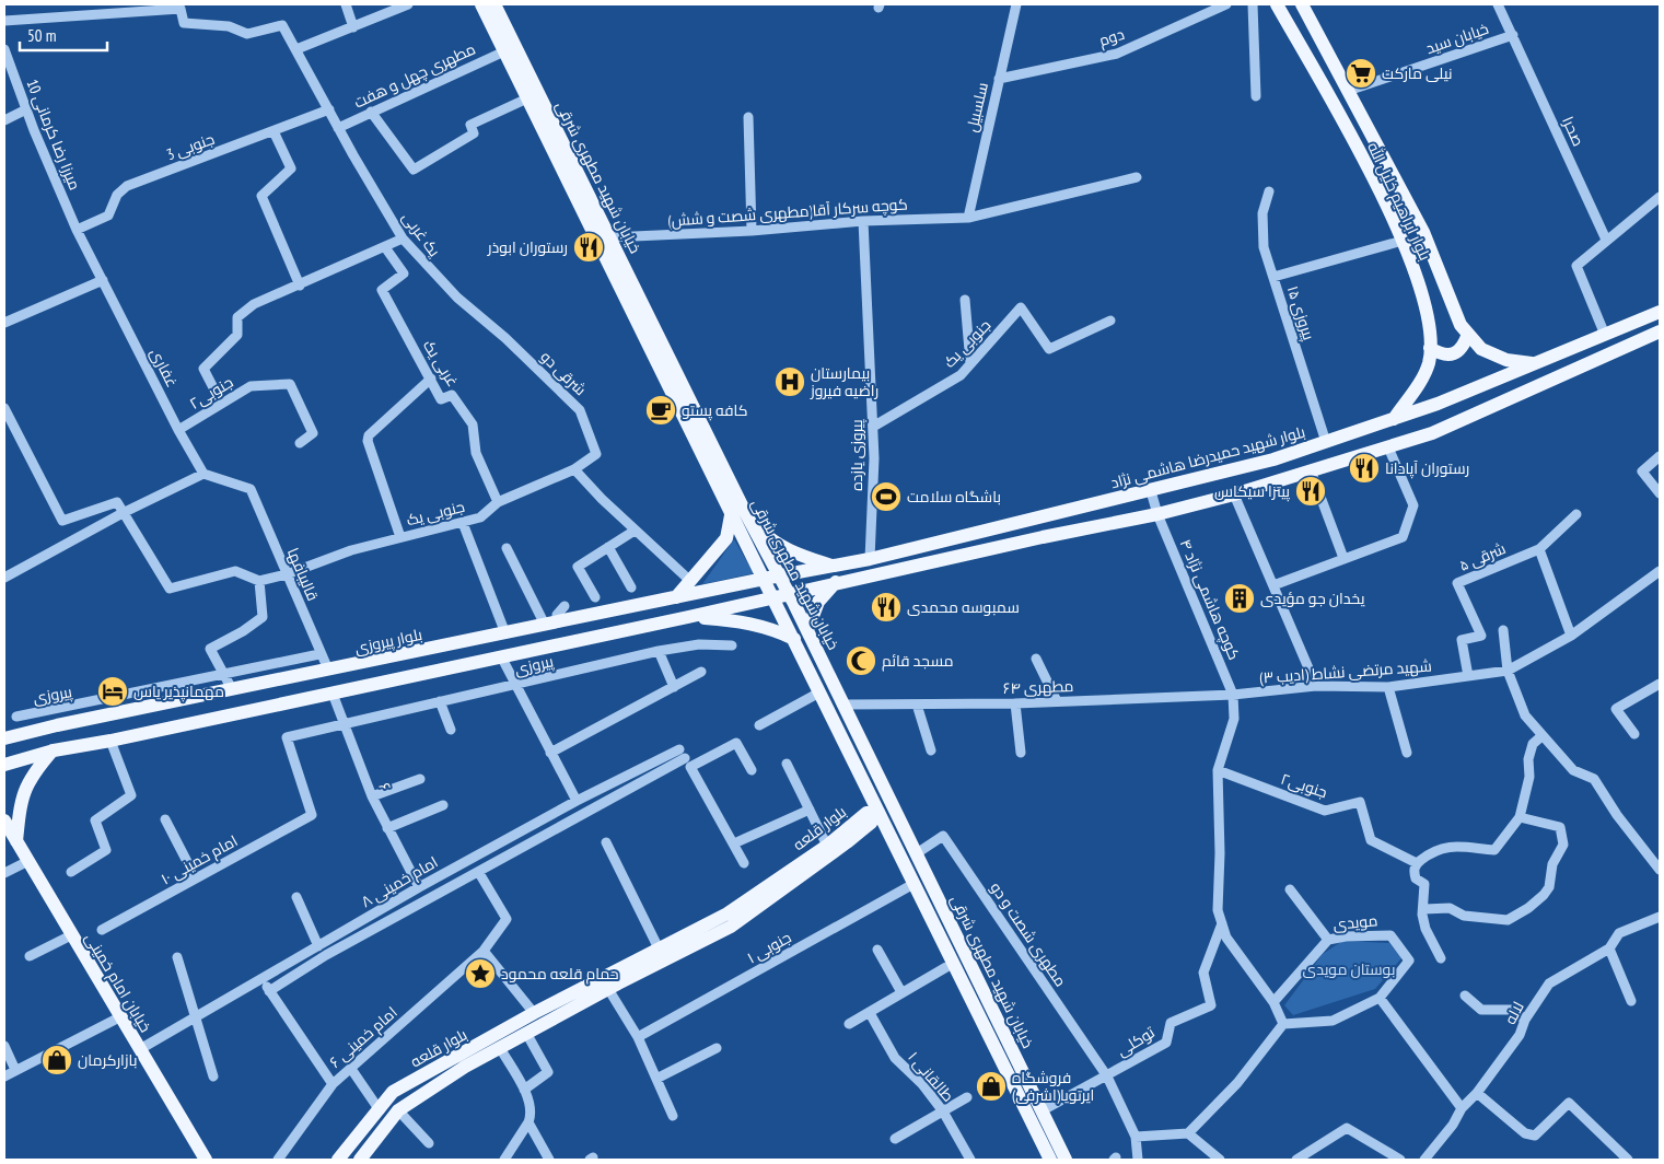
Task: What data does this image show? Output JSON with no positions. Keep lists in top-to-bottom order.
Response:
{
  "streets": {
    "main road": [
      "خیابان شهید مطهری شرقی",
      "بلوار ابراهیم خلیل الله",
      "بلوار شهید حمیدرضا هاشمی نژاد",
      "بلوار پیروزی",
      "بلوار قلعه",
      "خیابان امام خمینی"
    ],
    "street": [
      "دوم",
      "خیابان سید",
      "مطهری چهل و هفت",
      "سلسبیل",
      "صحرا",
      "میرزا رضا کرمانی 10",
      "جنوبی 3",
      "(مطهری شصت و شش)کوچه سرکار آقا",
      "یک غربی",
      "پیروزی ۱۵",
      "جنوبی یک",
      "غربی یک",
      "غفاری",
      "شرقی دو",
      "جنوبی۲",
      "پیروزی یازده",
      "۵ شرقی",
      "قالیبافها",
      "کوچه هاشمی نژاد ۴",
      "پیروزی",
      "شهید مرتضی نشاط (ادیب ۳)",
      "مطهری ۶۴",
      "۶",
      "امام خمینی ۱۰",
      "امام خمینی ۸",
      "مویدی",
      "مطهری شصت و دو",
      "۱ جنوبی",
      "لاله",
      "امام خمینی ۶",
      "توکلی",
      "طالقانی ۱"
    ]
  },
  "crossings": [
    ["دوم", "سلسبیل"],
    ["خیابان سید", "صحرا"],
    ["خیابان سید", "بلوار ابراهیم خلیل الله"],
    ["مطهری چهل و هفت", "خیابان شهید مطهری شرقی"],
    ["مطهری چهل و هفت", "یک غربی"],
    ["سلسبیل", "(مطهری شصت و شش)کوچه سرکار آقا"],
    ["میرزا رضا کرمانی 10", "جنوبی 3"],
    ["میرزا رضا کرمانی 10", "غفاری"],
    ["جنوبی 3", "یک غربی"],
    ["جنوبی 3", "غفاری"],
    ["خیابان شهید مطهری شرقی", "(مطهری شصت و شش)کوچه سرکار آقا"],
    ["خیابان شهید مطهری شرقی", "بلوار شهید حمیدرضا هاشمی نژاد"],
    ["خیابان شهید مطهری شرقی", "بلوار پیروزی"],
    ["خیابان شهید مطهری شرقی", "مطهری ۶۴"],
    ["خیابان شهید مطهری شرقی", "بلوار قلعه"],
    ["خیابان شهید مطهری شرقی", "مطهری شصت و دو"],
    ["خیابان شهید مطهری شرقی", "۱ جنوبی"],
    ["بلوار ابراهیم خلیل الله", "بلوار شهید حمیدرضا هاشمی نژاد"],
    ["(مطهری شصت و شش)کوچه سرکار آقا", "پیروزی یازده"],
    ["یک غربی", "شرقی دو"],
    ["پیروزی ۱۵", "بلوار شهید حمیدرضا هاشمی نژاد"],
    ["جنوبی یک", "غربی یک"],
    ["جنوبی یک", "شرقی دو"],
    ["جنوبی یک", "پیروزی یازده"],
    ["جنوبی یک", "قالیبافها"],
    ["غفاری", "جنوبی۲"],
    ["غفاری", "قالیبافها"],
    ["جنوبی۲", "کوچه هاشمی نژاد ۴"],
    ["پیروزی یازده", "بلوار شهید حمیدرضا هاشمی نژاد"],
    ["بلوار شهید حمیدرضا هاشمی نژاد", "کوچه هاشمی نژاد ۴"],
    ["بلوار شهید حمیدرضا هاشمی نژاد", "بلوار پیروزی"],
    ["۵ شرقی", "شهید مرتضی نشاط (ادیب ۳)"],
    ["قالیبافها", "بلوار پیروزی"],
    ["قالیبافها", "پیروزی"],
    ["کوچه هاشمی نژاد ۴", "شهید مرتضی نشاط (ادیب ۳)"],
    ["کوچه هاشمی نژاد ۴", "مطهری ۶۴"],
    ["کوچه هاشمی نژاد ۴", "توکلی"],
    ["پیروزی", "۶"],
    ["پیروزی", "امام خمینی ۱۰"],
    ["شهید مرتضی نشاط (ادیب ۳)", "مطهری ۶۴"],
    ["۶", "امام خمینی ۸"],
    ["امام خمینی ۸", "خیابان امام خمینی"],
    ["مطهری شصت و دو", "توکلی"]
  ],
  "parks": ["بوستان مویدی"],
  "places": {
    "supermarket": ["نیلی مارکت"],
    "restaurant": [
      "رستوران ابوذر",
      "رستوران آپادانا",
      "پیتزا سیکاس",
      "سمبوسه محمدی"
    ],
    "hospital": ["بیمارستان راضیه فیروز"],
    "cafe": ["کافه پستو"],
    "sports": ["باشگاه سلامت"],
    "building": ["یخدان جو مؤیدی"],
    "mosque": ["مسجد قائم"],
    "hotel": ["مهمانپذیر یاس"],
    "place": ["حمام قلعه محمود"],
    "shop": ["بازارکرمان", "فروشگاه ایرتویا(اشرفی)"]
  },
  "scale_bar": "50 m"
}
